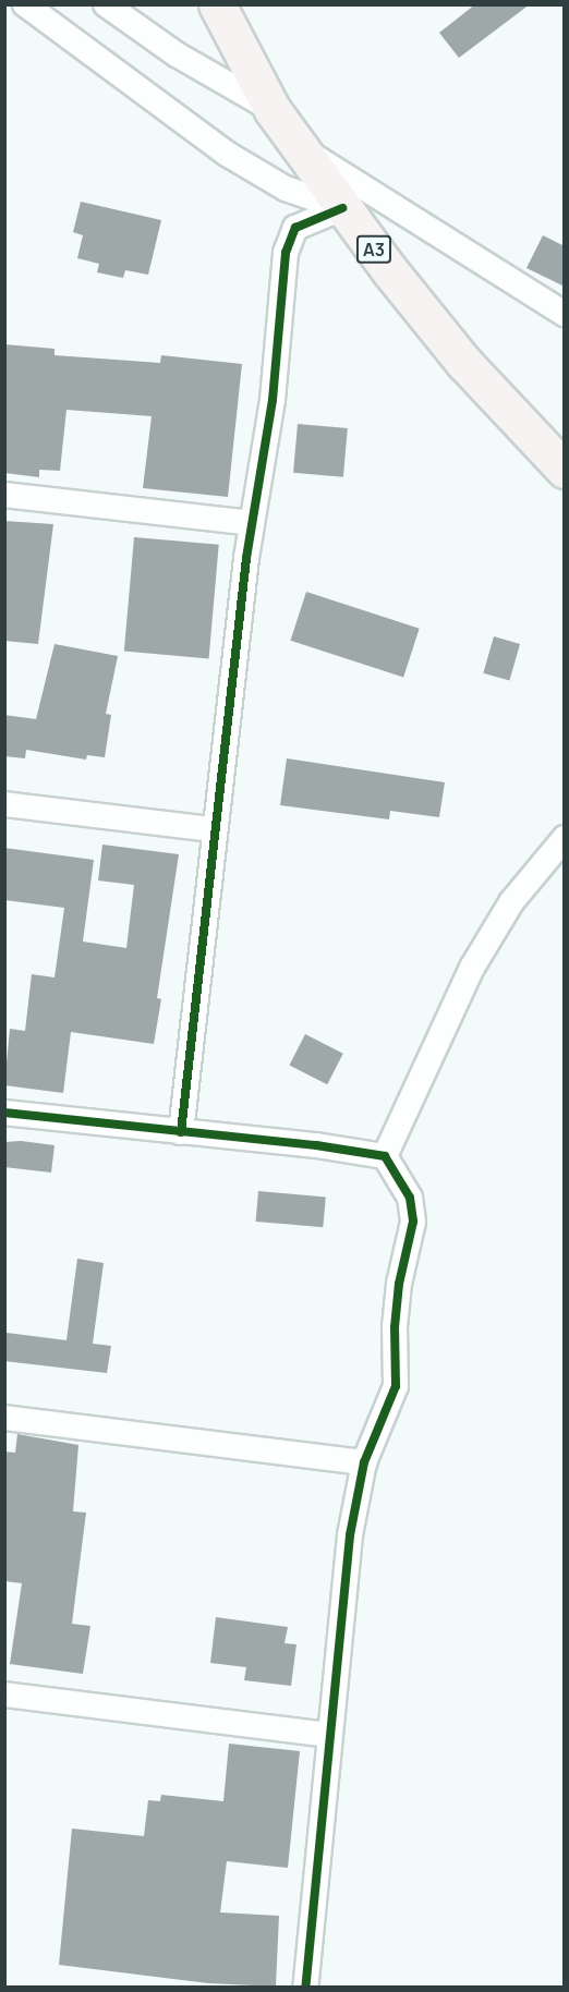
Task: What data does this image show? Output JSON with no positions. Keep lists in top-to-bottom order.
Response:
{
  "streets": {
    "highway": ["A3"]
  }
}
